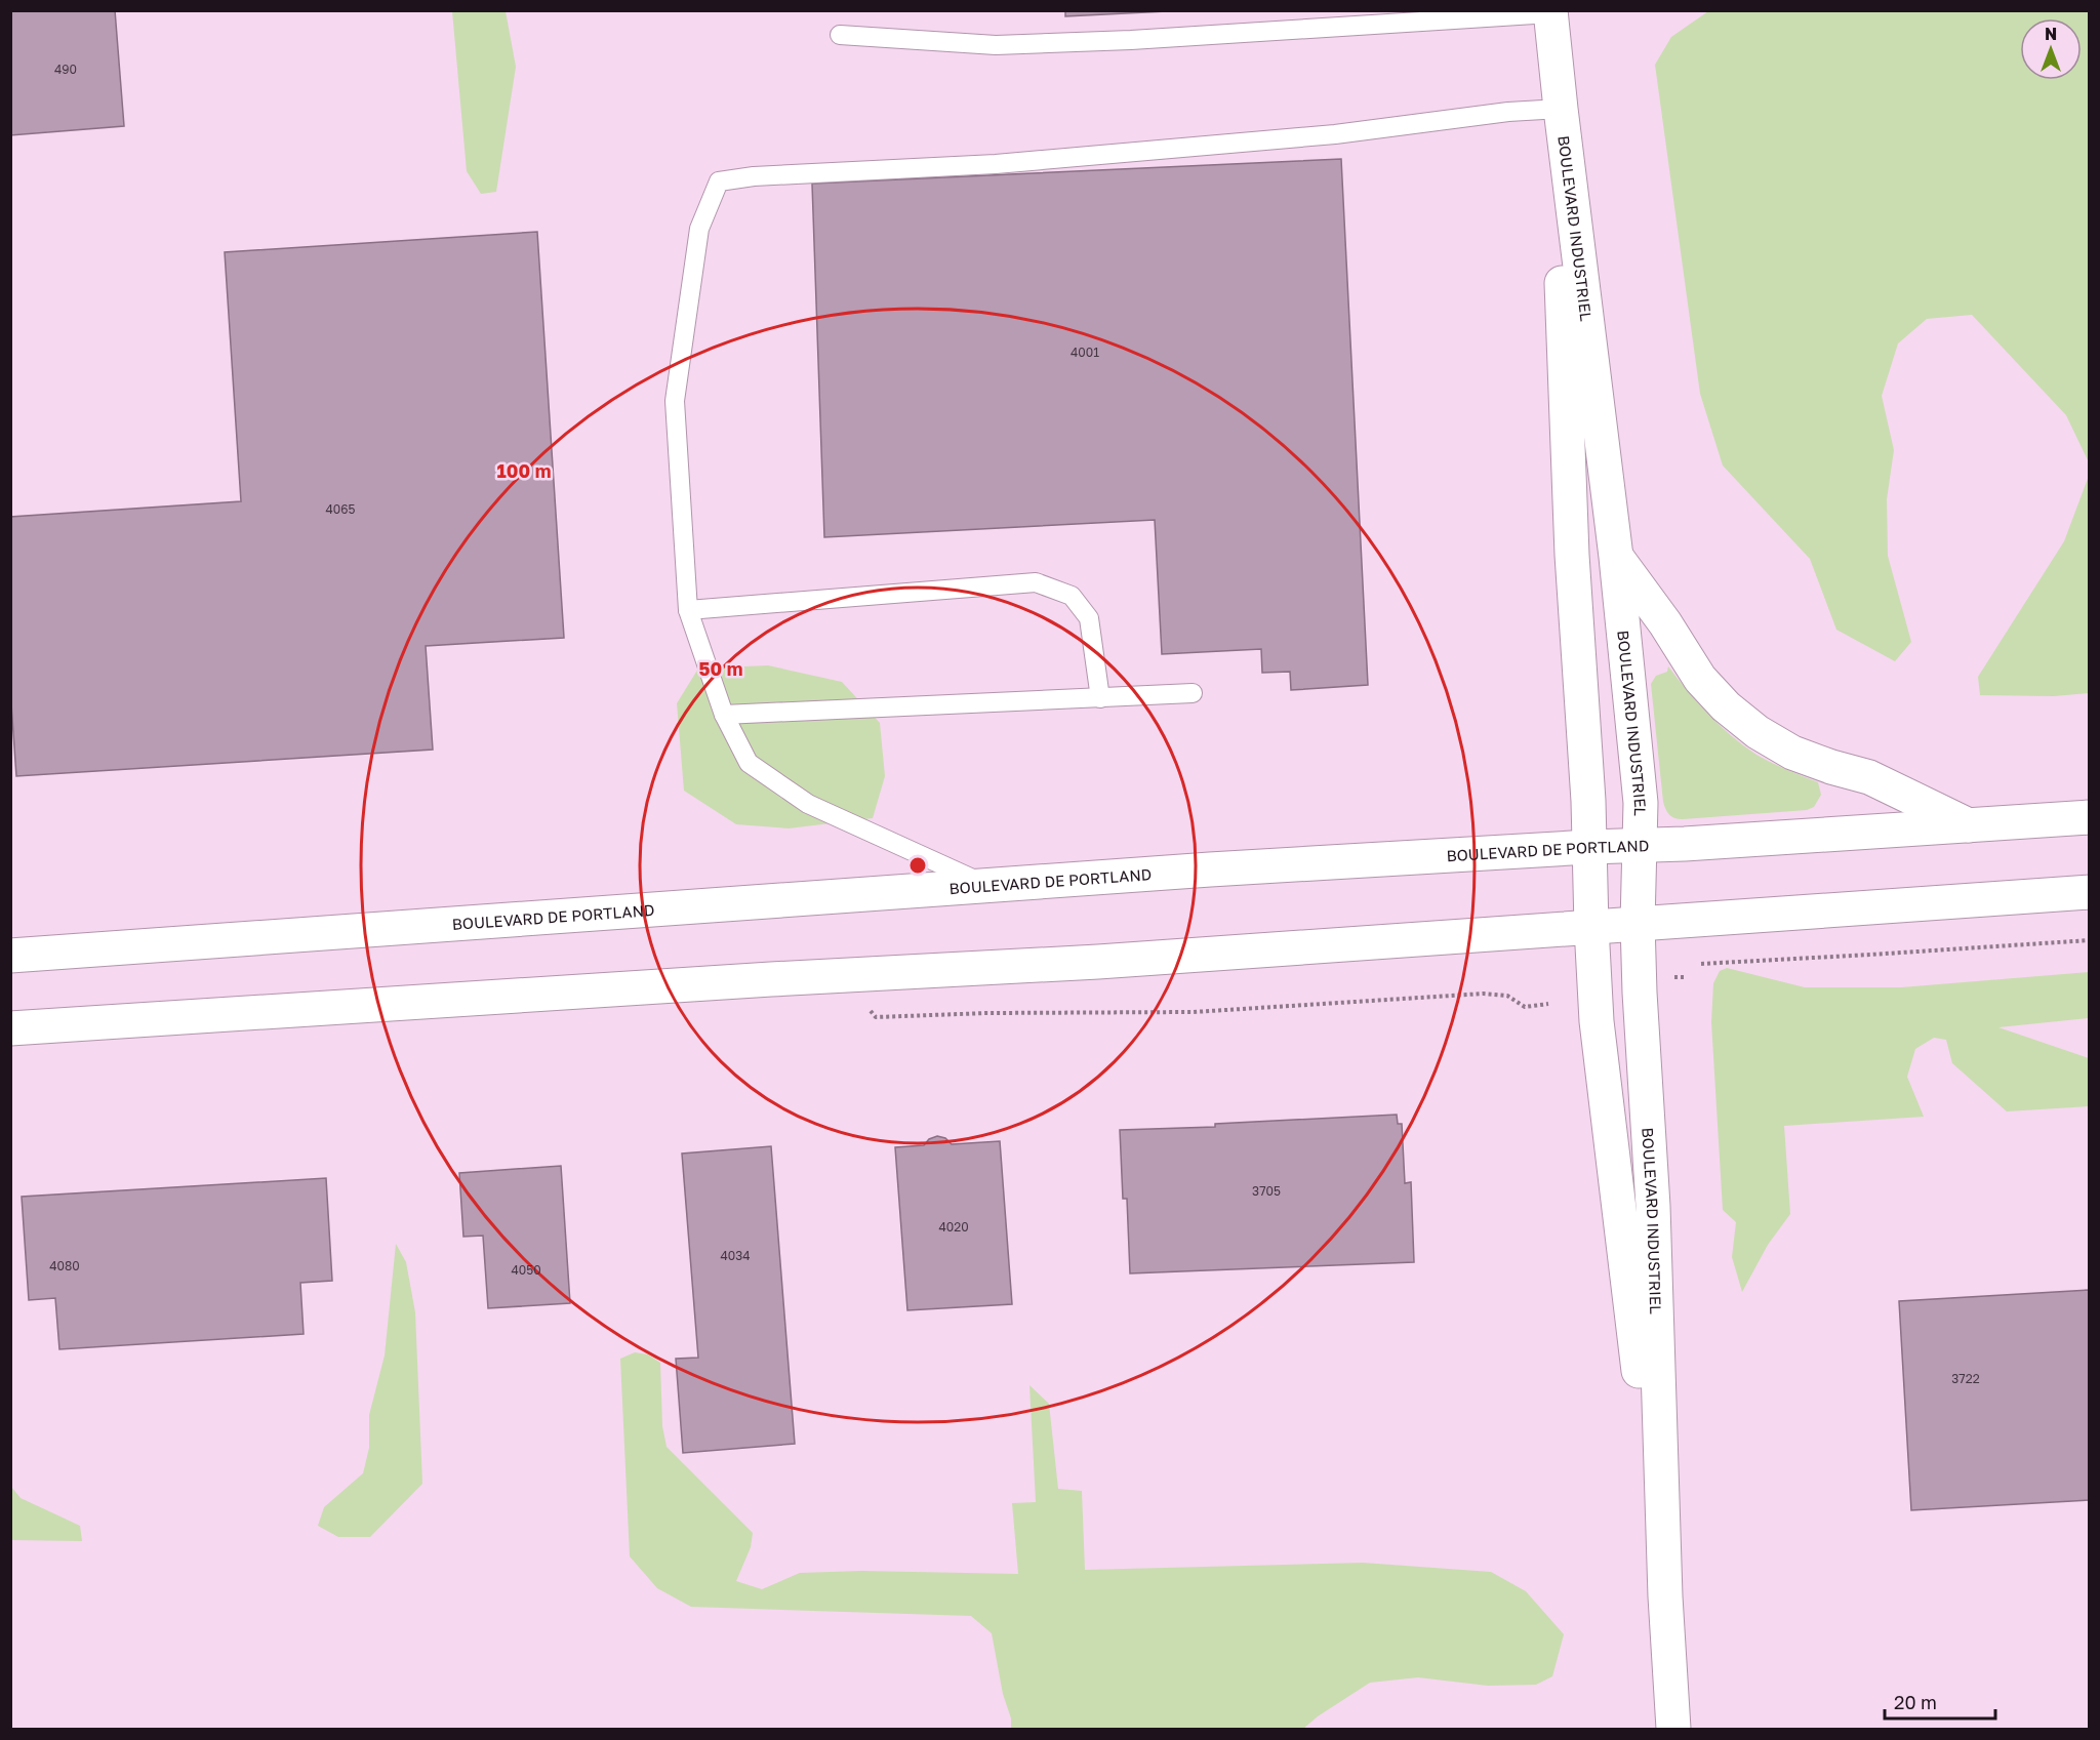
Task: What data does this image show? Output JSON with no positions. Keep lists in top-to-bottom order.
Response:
{
  "streets": {
    "main road": ["BOULEVARD INDUSTRIEL", "BOULEVARD DE PORTLAND"]
  },
  "crossings": [
    ["BOULEVARD INDUSTRIEL", "BOULEVARD DE PORTLAND"]
  ],
  "house_numbers": [
    "490",
    "4001",
    "4065",
    "3705",
    "4020",
    "4034",
    "4080",
    "4050",
    "3722"
  ],
  "scale_bar": "20 m",
  "north": "top",
  "rings": ["100 m", "50 m"]
}
